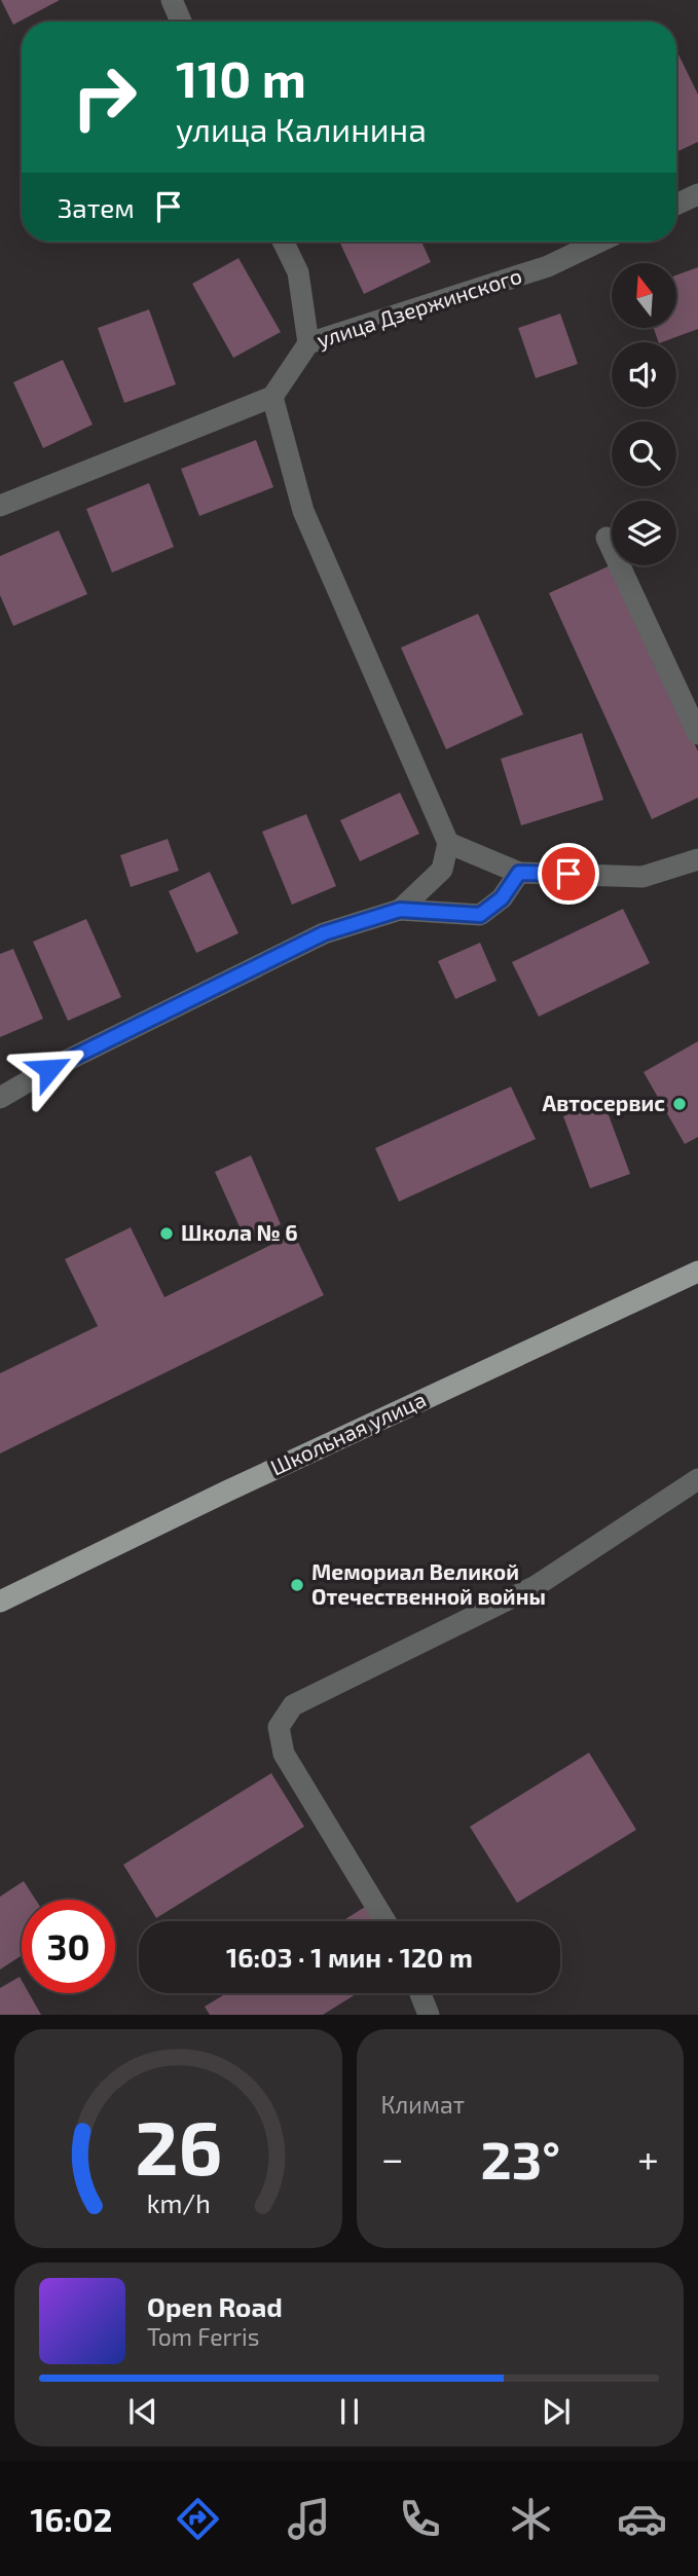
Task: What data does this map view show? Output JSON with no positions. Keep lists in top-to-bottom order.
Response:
{
  "streets": {
    "main road": ["Школьная улица"],
    "street": ["улица Дзержинского"]
  },
  "places": ["Автосервис", "Школа № 6", "Мемориал Великой Отечественной войны"],
  "north": "top",
  "page": {
    "turn": ["110 m", "улица Калинина"],
    "then": "Затем",
    "limit": "30",
    "trip": "16:03 · 1 мин · 120 m",
    "tile": "Климат",
    "heat": ["−", "23°", "+"],
    "song": ["Open Road", "Tom Ferris"],
    "tabs": "16:02",
    "gauge": ["26", "km/h"]
  }
}
